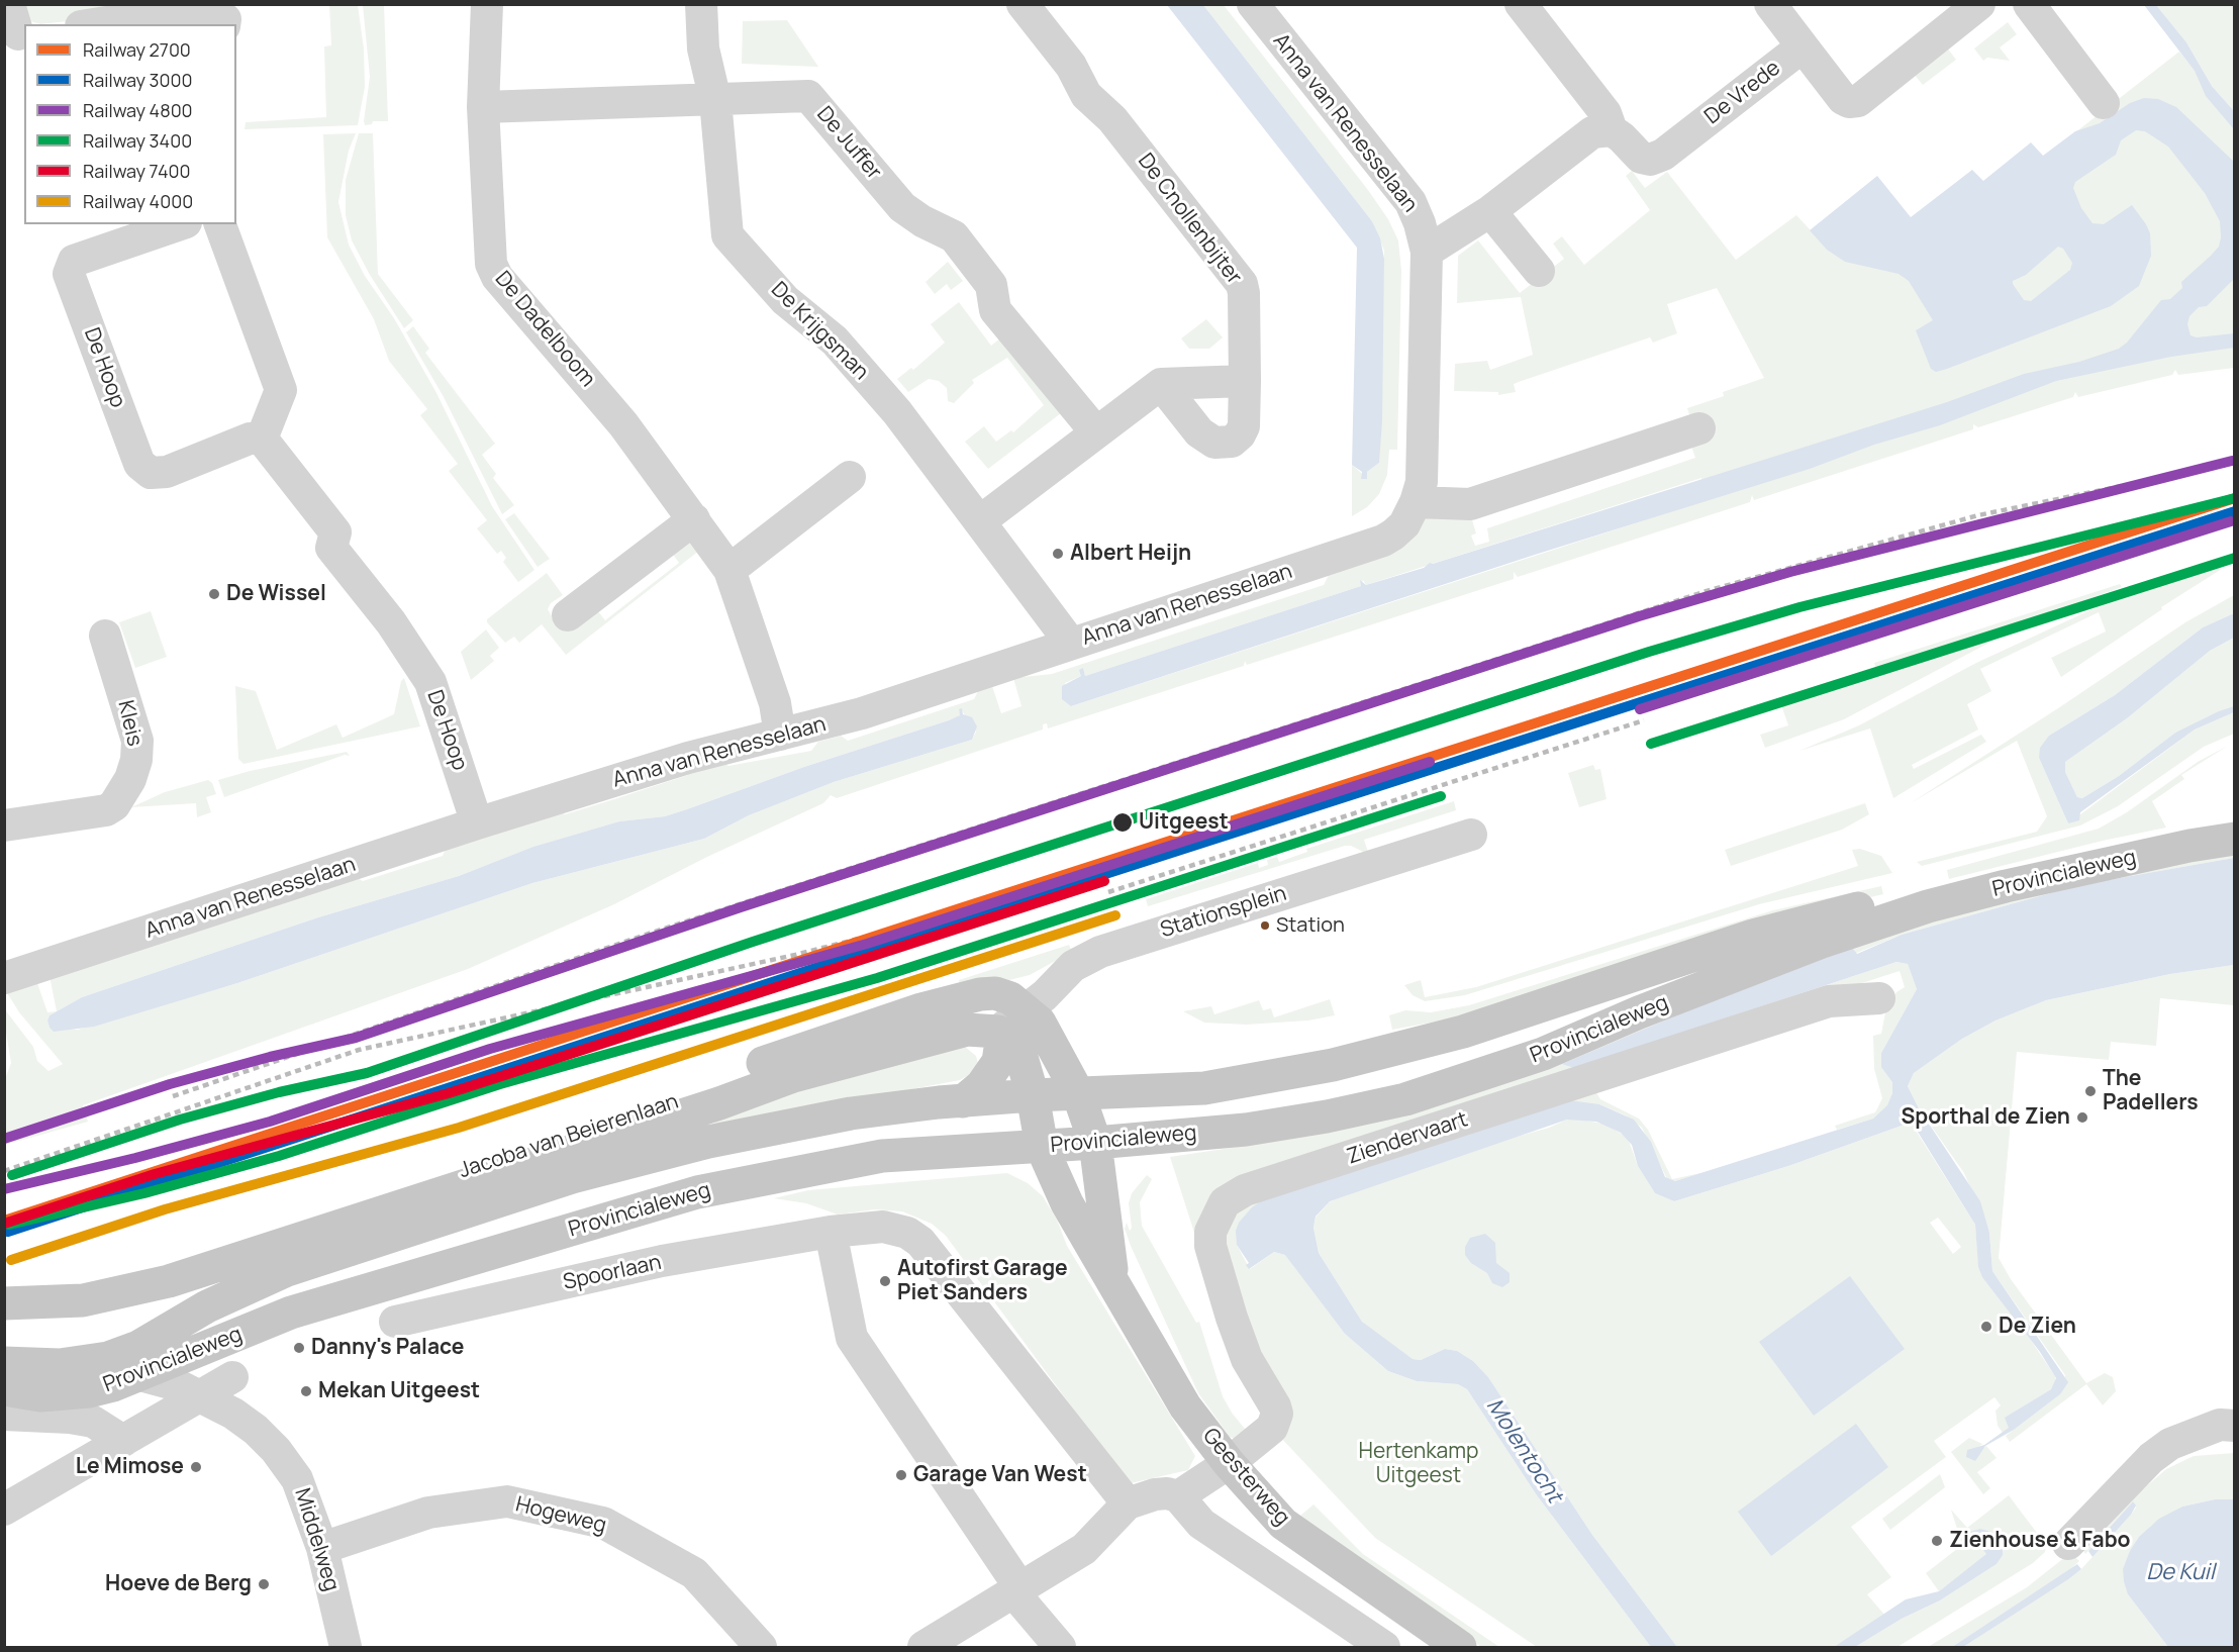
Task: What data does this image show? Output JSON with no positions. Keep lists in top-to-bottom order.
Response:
{
  "streets": {
    "main road": ["Provincialeweg", "Jacoba van Beierenlaan", "Geesterweg"],
    "street": [
      "De Vrede",
      "Anna van Renesselaan",
      "De Juffer",
      "De Cnollenbijter",
      "De Dadelboom",
      "De Krijgsman",
      "De Hoop",
      "Kleis",
      "Stationsplein",
      "Ziendervaart",
      "Spoorlaan",
      "Hogeweg",
      "Middelweg"
    ]
  },
  "crossings": [
    ["Anna van Renesselaan", "De Dadelboom"],
    ["Anna van Renesselaan", "De Krijgsman"],
    ["Anna van Renesselaan", "De Hoop"],
    ["De Juffer", "De Dadelboom"],
    ["De Juffer", "De Krijgsman"],
    ["Provincialeweg", "Jacoba van Beierenlaan"],
    ["Provincialeweg", "Geesterweg"],
    ["Provincialeweg", "Middelweg"],
    ["Stationsplein", "Jacoba van Beierenlaan"],
    ["Jacoba van Beierenlaan", "Geesterweg"],
    ["Ziendervaart", "Geesterweg"],
    ["Hogeweg", "Middelweg"]
  ],
  "water": ["Molentocht", "De Kuil"],
  "parks": ["Hertenkamp Uitgeest"],
  "places": [
    "Albert Heijn",
    "De Wissel",
    "Uitgeest",
    "Station",
    "The Padellers",
    "Sporthal de Zien",
    "Autofirst Garage Piet Sanders",
    "De Zien",
    "Danny's Palace",
    "Mekan Uitgeest",
    "Le Mimose",
    "Garage Van West",
    "Zienhouse & Fabo",
    "Hoeve de Berg"
  ],
  "lines": [
    "rail line 4800",
    "rail line 2700",
    "rail line 3400",
    "rail line 3000",
    "rail line 7400",
    "rail line 4000"
  ],
  "legend": [
    "Railway 2700",
    "Railway 3000",
    "Railway 4800",
    "Railway 3400",
    "Railway 7400",
    "Railway 4000"
  ]
}
